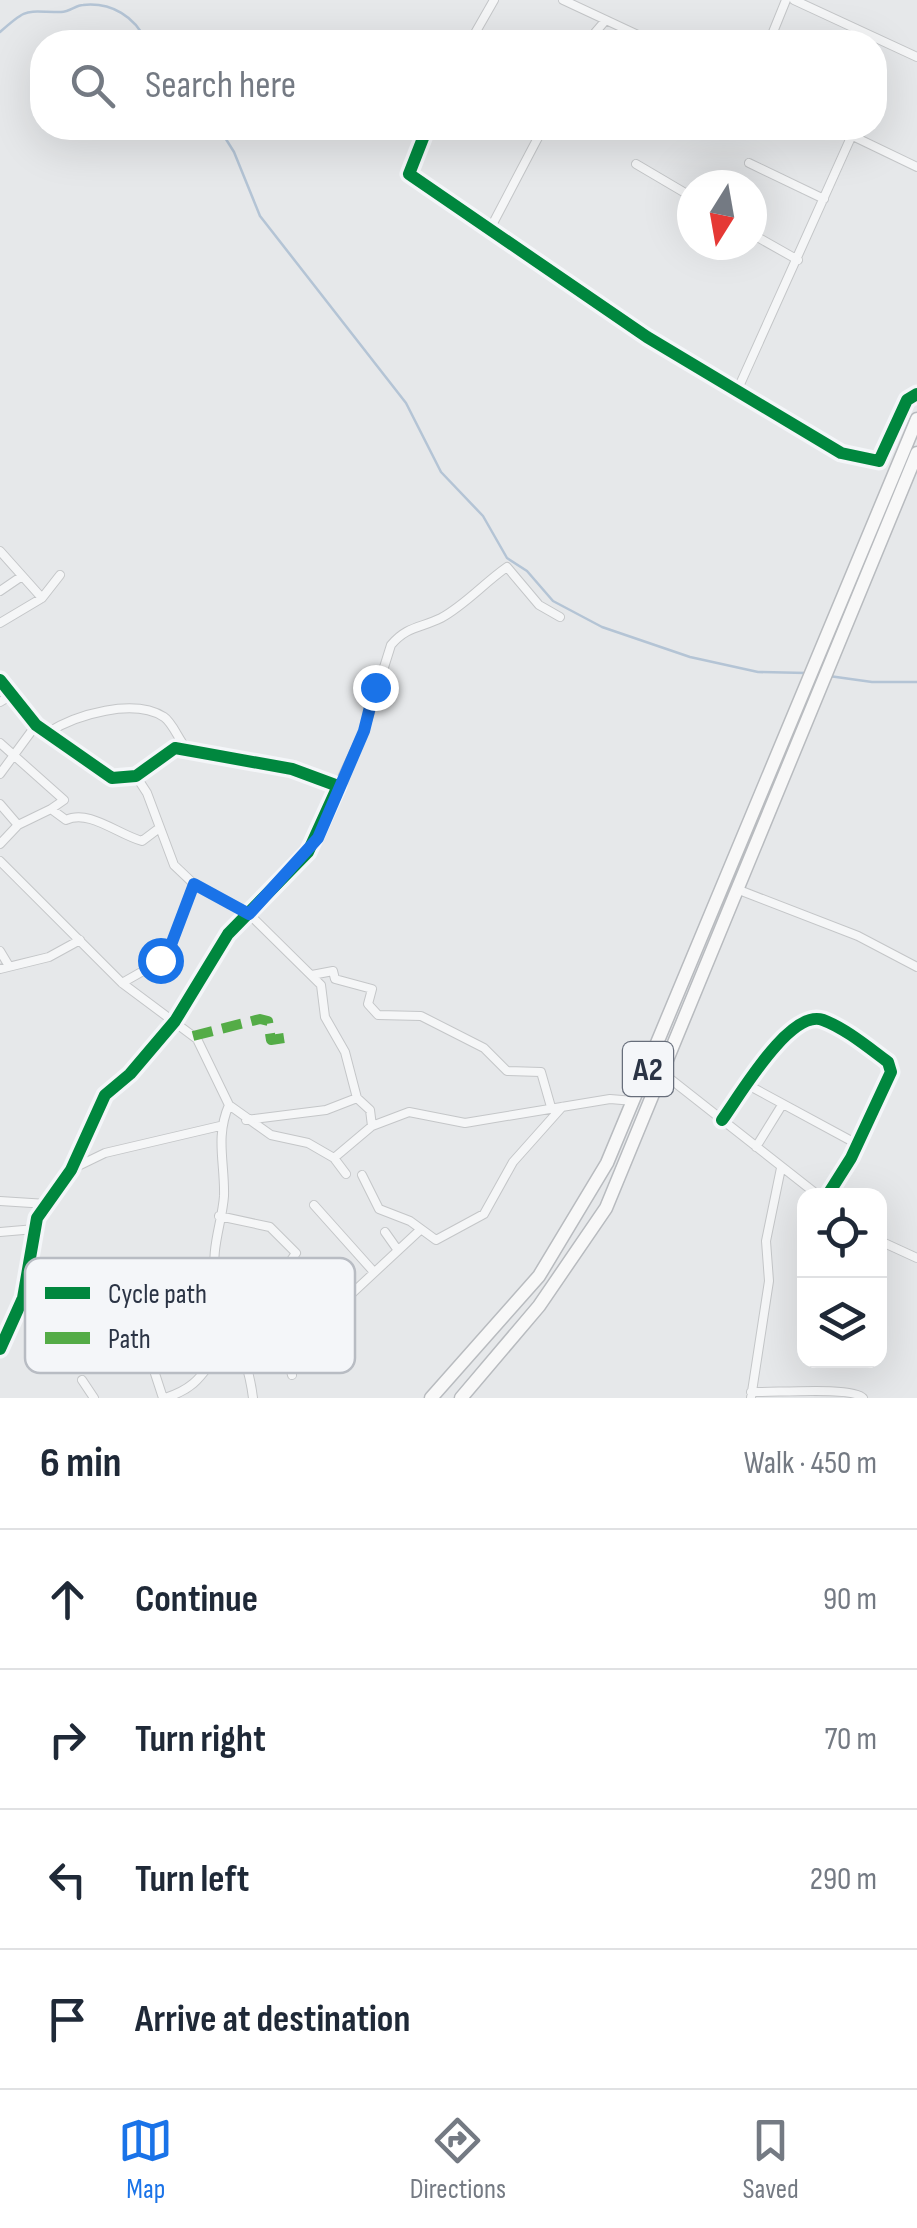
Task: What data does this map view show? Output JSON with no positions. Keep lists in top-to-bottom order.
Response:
{
  "streets": {
    "highway": ["A2"]
  },
  "legend": ["Cycle path", "Path"],
  "north": "bottom",
  "page": {
    "search": "Search here",
    "heading": ["6 min", "Walk · 450 m"],
    "list": [
      ["Continue", "90 m"],
      ["Turn right", "70 m"],
      ["Turn left", "290 m"],
      "Arrive at destination"
    ],
    "nav": ["Map", "Directions", "Saved"]
  }
}
